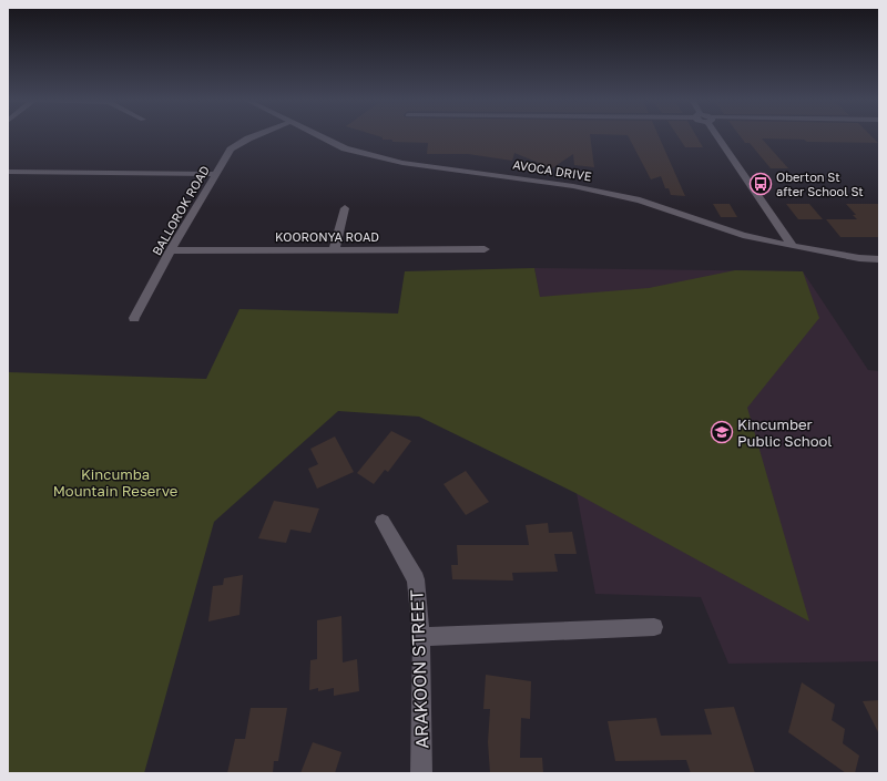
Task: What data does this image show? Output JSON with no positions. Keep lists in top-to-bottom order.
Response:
{
  "streets": {
    "street": [
      "AVOCA DRIVE",
      "BALLOROK ROAD",
      "KOORONYA ROAD",
      "ARAKOON STREET"
    ]
  },
  "crossings": [
    ["BALLOROK ROAD", "KOORONYA ROAD"]
  ],
  "parks": ["Kincumba Mountain Reserve"],
  "places": {
    "bus stop": ["Oberton St after School St"],
    "school or university": ["Kincumber Public School"]
  }
}
